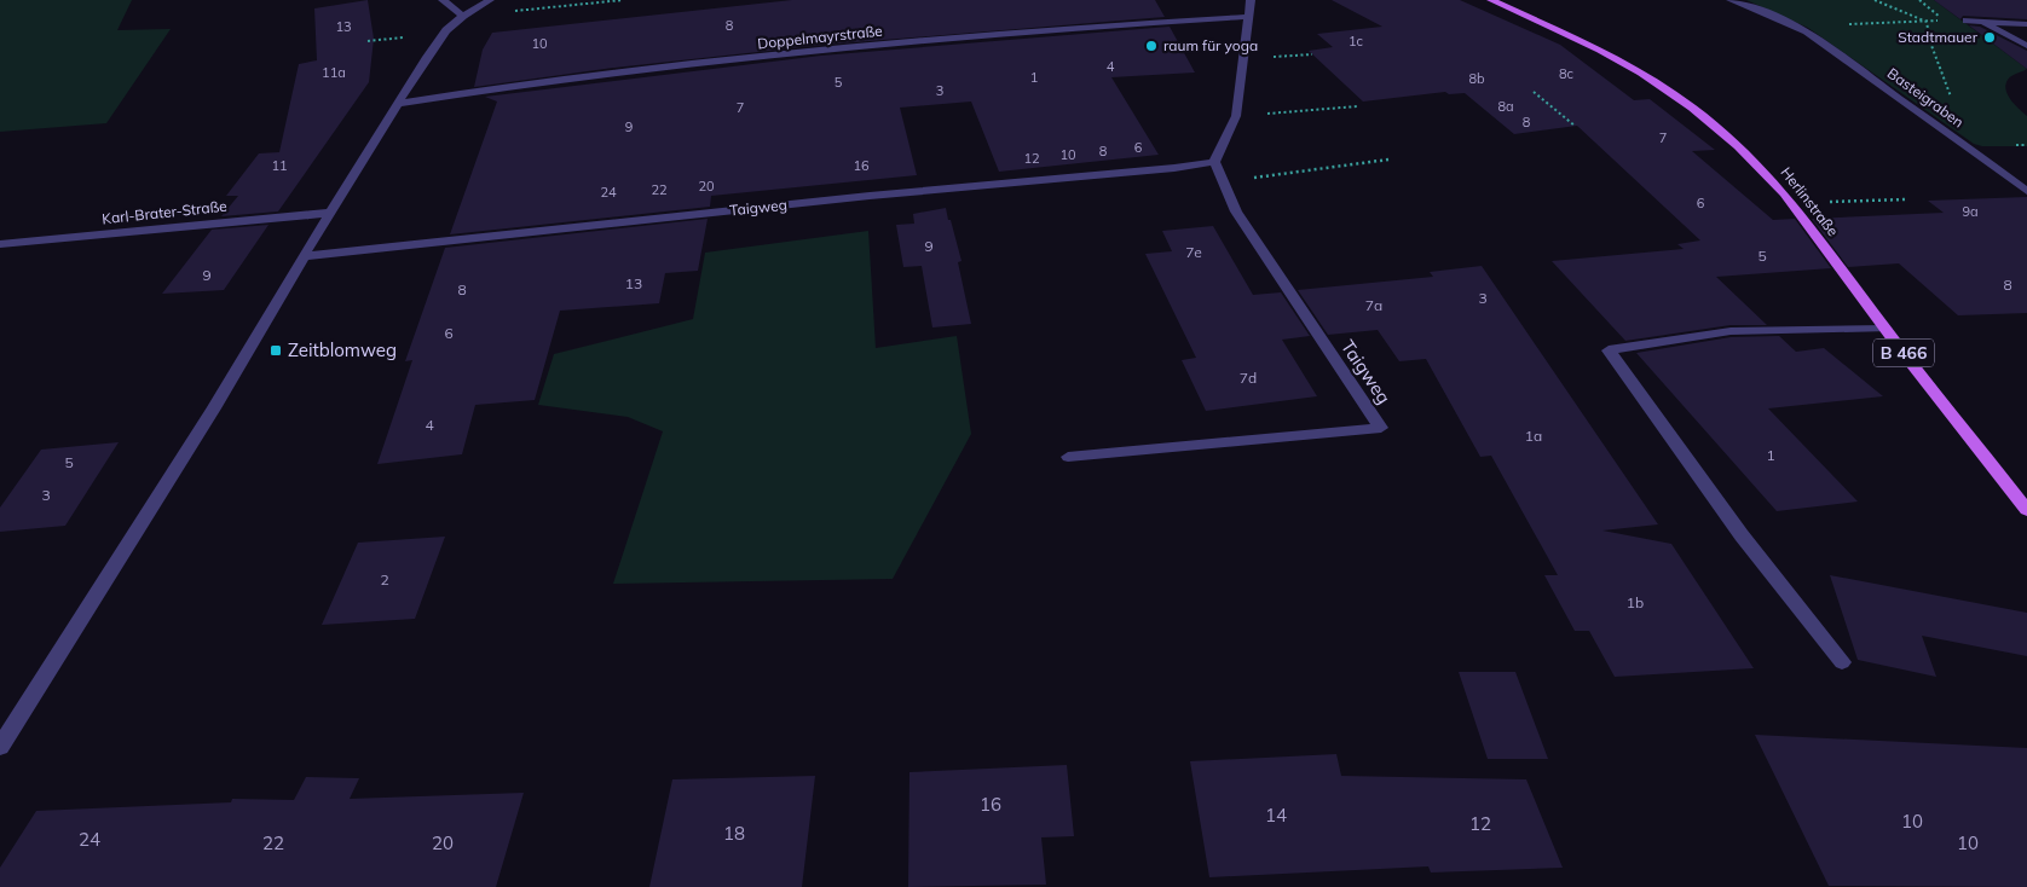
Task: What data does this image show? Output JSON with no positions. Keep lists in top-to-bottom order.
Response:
{
  "streets": {
    "main road": ["Herlinstraße", "B 466"],
    "street": [
      "Doppelmayrstraße",
      "Basteigraben",
      "Taigweg",
      "Karl-Brater-Straße"
    ]
  },
  "places": {
    "other": ["Stadtmauer", "raum für yoga"],
    "transit": ["Zeitblomweg"]
  },
  "house_numbers": [
    "8",
    "13",
    "1c",
    "10",
    "4",
    "11a",
    "8c",
    "1",
    "8b",
    "5",
    "3",
    "8a",
    "7",
    "8",
    "9",
    "7",
    "6",
    "8",
    "10",
    "12",
    "11",
    "16",
    "20",
    "22",
    "24",
    "6",
    "9a",
    "9",
    "7e",
    "5",
    "9",
    "13",
    "8",
    "8",
    "3",
    "7a",
    "6",
    "7d",
    "4",
    "1a",
    "1",
    "5",
    "3",
    "2",
    "1b",
    "16",
    "14",
    "10",
    "12",
    "18",
    "24",
    "22",
    "20",
    "10"
  ]
}
